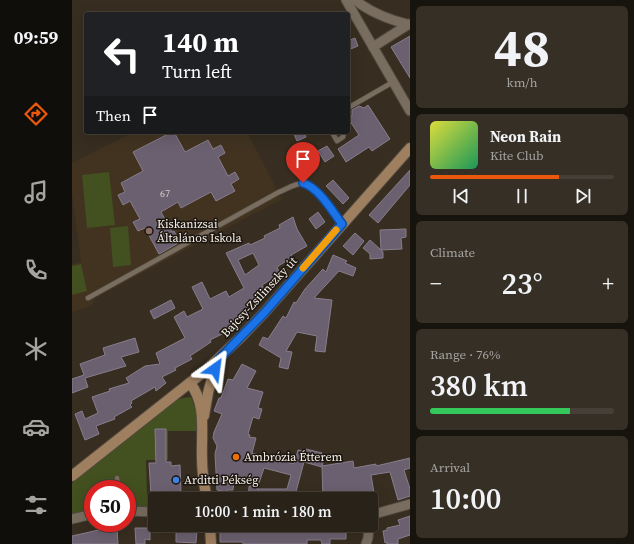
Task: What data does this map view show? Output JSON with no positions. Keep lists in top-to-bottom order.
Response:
{
  "streets": {
    "main road": ["Bajcsy-Zsilinszky út"]
  },
  "places": ["Kiskanizsai Általános Iskola", "Ambrózia Étterem", "Arditti Pékség"],
  "house_numbers": ["67"],
  "page": {
    "tabs": "09:59",
    "tile": [
      ["48", "km/h"],
      "Climate",
      ["Range · 76%", "380 km"],
      ["Arrival", "10:00"]
    ],
    "turn": ["140 m", "Turn left"],
    "then": "Then",
    "song": ["Neon Rain", "Kite Club"],
    "heat": ["−", "23°", "+"],
    "limit": "50",
    "trip": "10:00 · 1 min · 180 m"
  }
}
